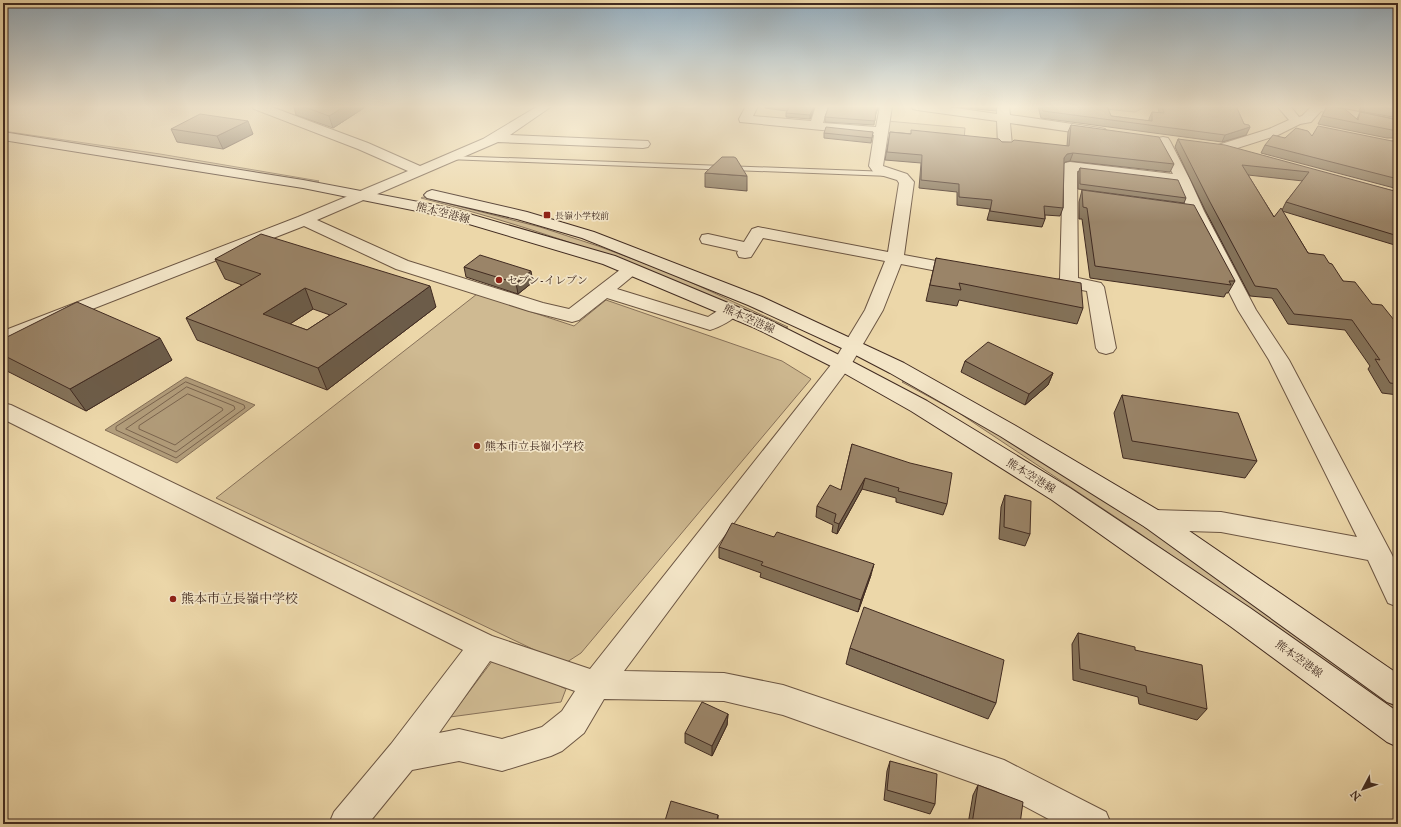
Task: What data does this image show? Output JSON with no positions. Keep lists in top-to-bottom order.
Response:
{
  "streets": {
    "street": ["熊本空港線"]
  },
  "places": {
    "transit": ["長嶺小学校前"],
    "other": ["セブン-イレブン", "熊本市立長嶺小学校", "熊本市立長嶺中学校"]
  },
  "north": "bottom left"
}
